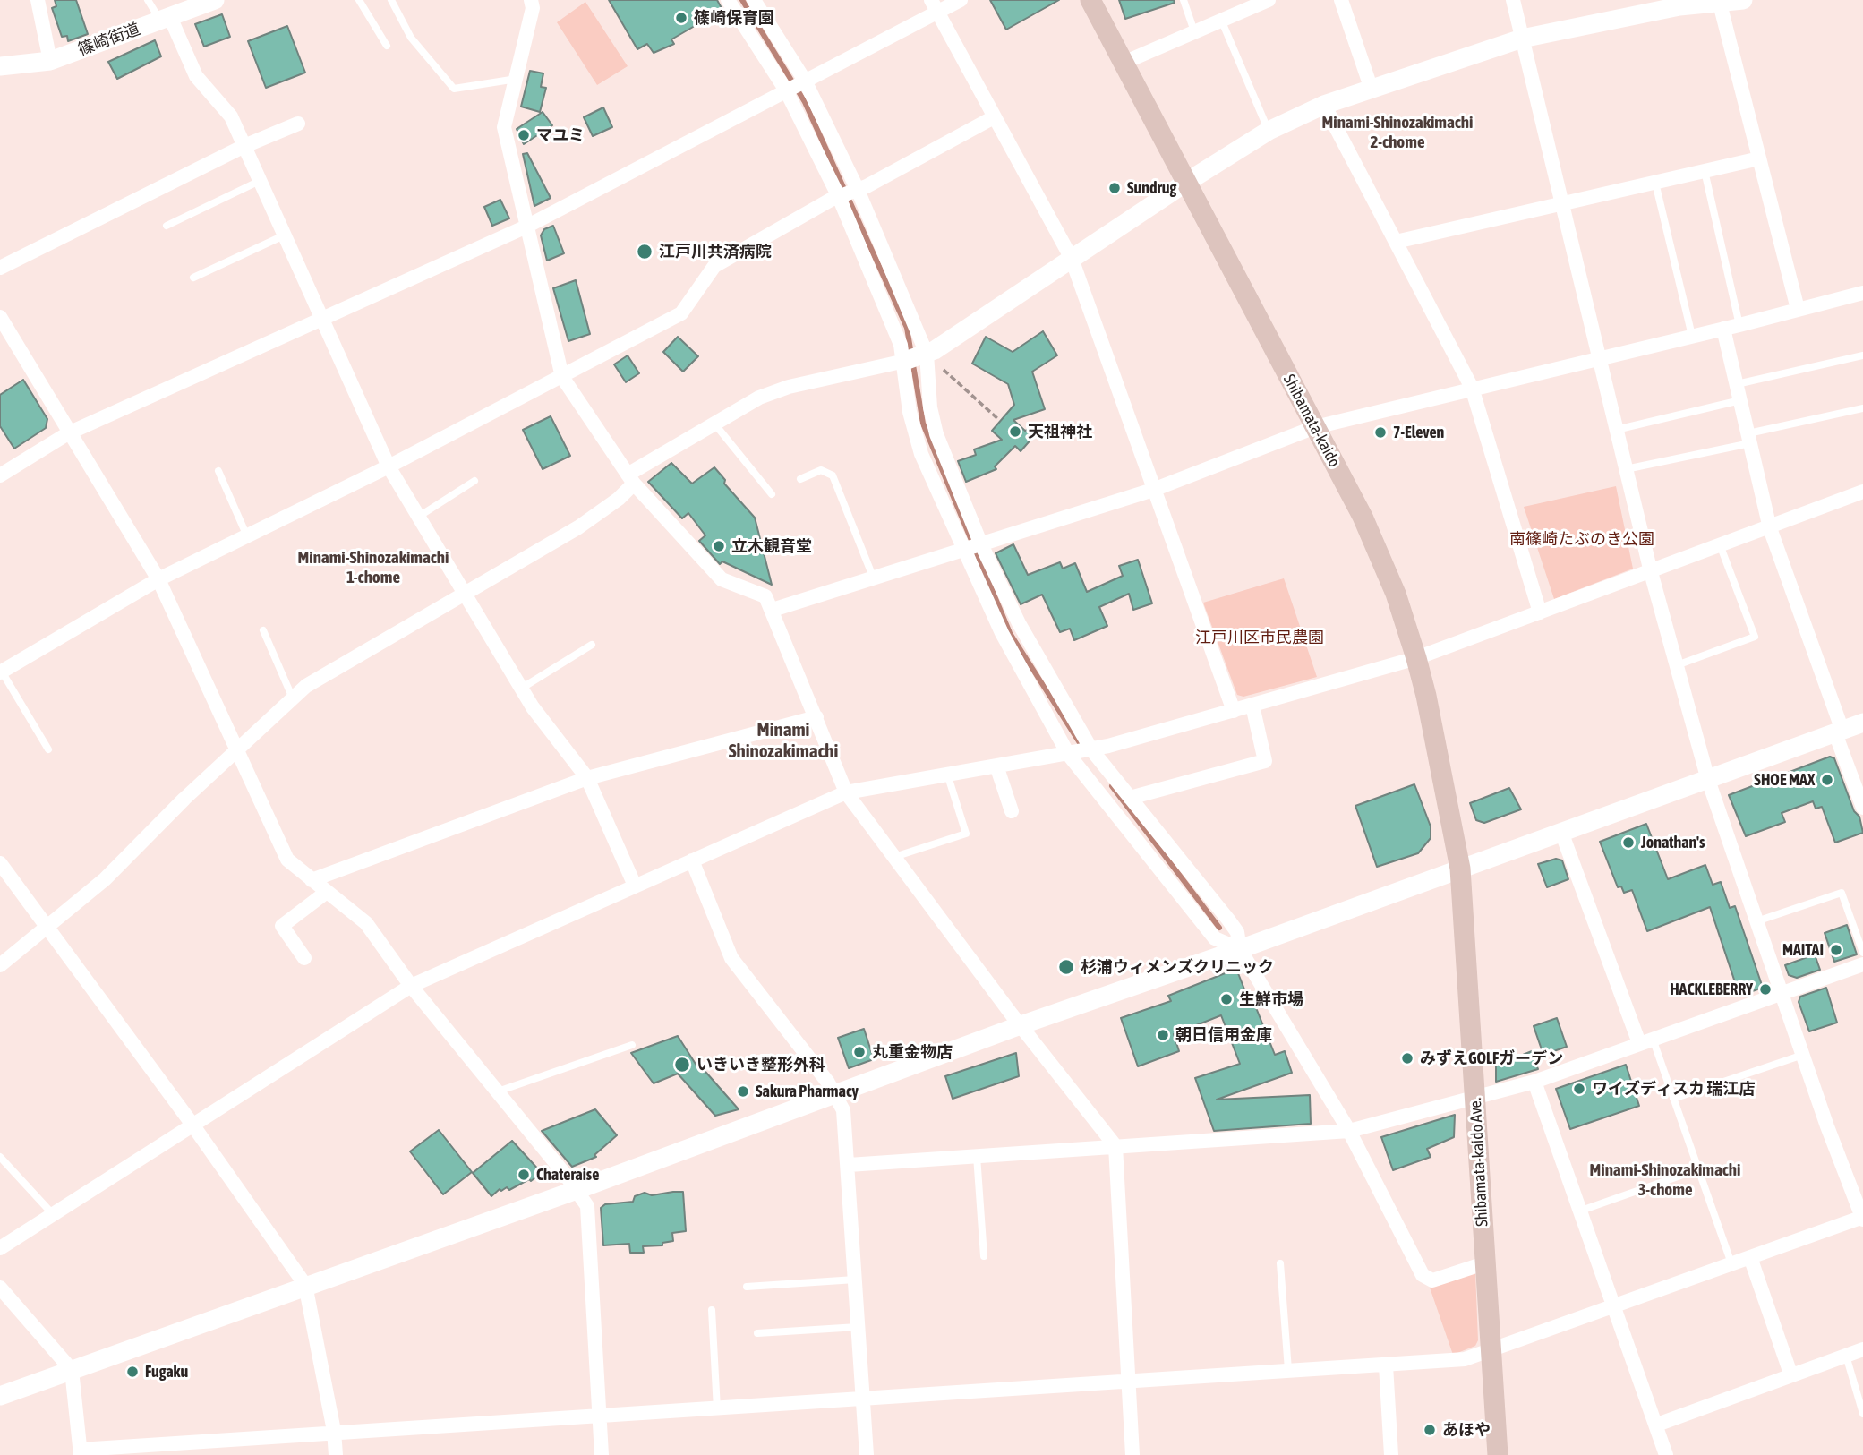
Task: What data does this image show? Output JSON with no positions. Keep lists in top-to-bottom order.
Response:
{
  "streets": {
    "main road": ["Shibamata-kaido", "Shibamata-kaido Ave."],
    "street": ["篠崎街道"]
  },
  "crossings": [
    ["Shibamata-kaido", "Shibamata-kaido Ave."]
  ],
  "districts": [
    "Minami-Shinozakimachi 2-chome",
    "Minami-Shinozakimachi 1-chome",
    "Minami Shinozakimachi",
    "Minami-Shinozakimachi 3-chome"
  ],
  "parks": ["南篠崎たぶのき公園", "江戸川区市民農園"],
  "places": [
    "篠崎保育園",
    "マユミ",
    "Sundrug",
    "江戸川共済病院",
    "天祖神社",
    "7-Eleven",
    "立木観音堂",
    "SHOE MAX",
    "Jonathan's",
    "MAITAI",
    "杉浦ウィメンズクリニック",
    "HACKLEBERRY",
    "生鮮市場",
    "朝日信用金庫",
    "丸重金物店",
    "みずえGOLFガーデン",
    "いきいき整形外科",
    "ワイズディスカ 瑞江店",
    "Sakura Pharmacy",
    "Chateraise",
    "Fugaku",
    "あほや"
  ]
}
